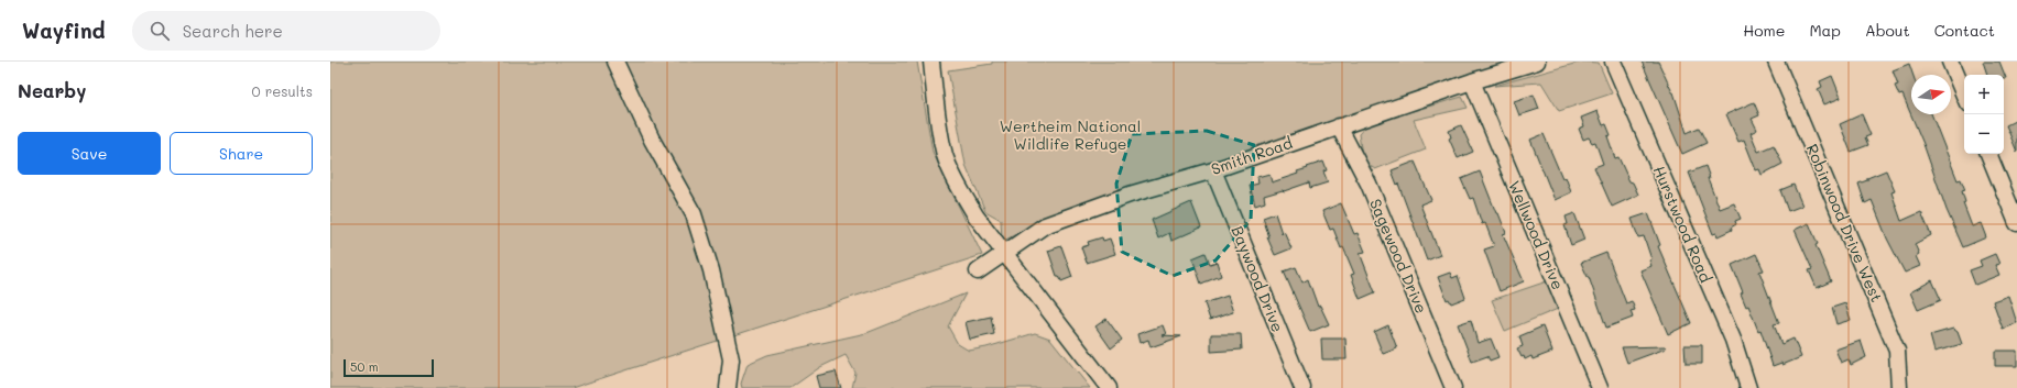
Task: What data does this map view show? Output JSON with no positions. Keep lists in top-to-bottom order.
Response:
{
  "streets": {
    "street": [
      "Smith Road",
      "Robinwood Drive West",
      "Hurstwood Road",
      "Wellwood Drive",
      "Sagewood Drive",
      "Baywood Drive"
    ]
  },
  "crossings": [
    ["Smith Road", "Wellwood Drive"],
    ["Smith Road", "Sagewood Drive"],
    ["Smith Road", "Baywood Drive"]
  ],
  "parks": ["Wertheim National Wildlife Refuge"],
  "scale_bar": "50 m",
  "north": "right",
  "page": {
    "header": "Wayfind",
    "search": "Search here",
    "nav": [
      "Home",
      "Map",
      "About",
      "Contact"
    ],
    "heading": ["Nearby", "0 results"],
    "map_buttons": ["+", "−"],
    "buttons": ["Save", "Share"],
    "scale": "50 m"
  }
}
